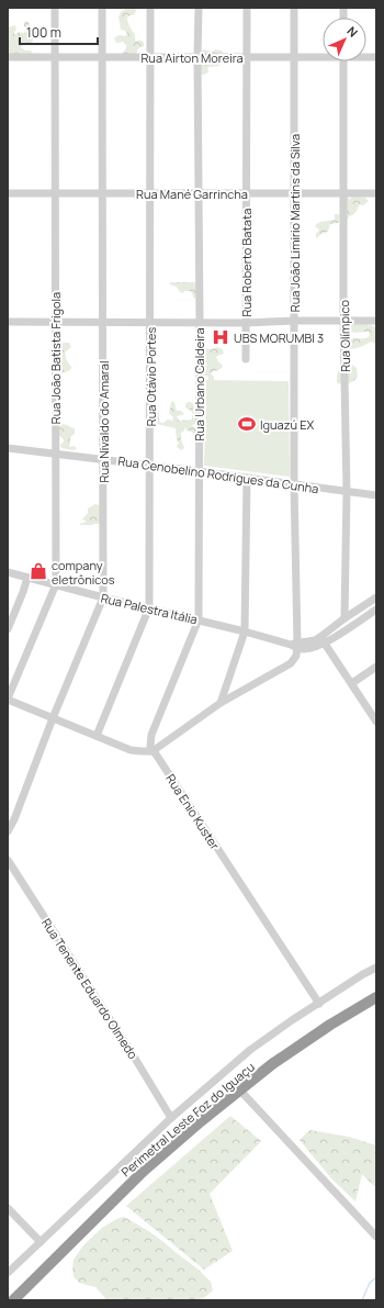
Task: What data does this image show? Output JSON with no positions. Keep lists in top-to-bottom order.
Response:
{
  "streets": {
    "highway": ["Perimetral Leste Foz do Iguaçu"],
    "street": [
      "Rua Airton Moreira",
      "Rua Mané Garrincha",
      "Rua João Limirio Martins da Silva",
      "Rua Roberto Batata",
      "Rua Olímpico",
      "Rua João Batista Frigola",
      "Rua Otávio Portes",
      "Rua Urbano Caldeira",
      "Rua Nivaldo do Amaral",
      "Rua Cenobelino Rodrigues da Cunha",
      "Rua Palestra Itália",
      "Rua Enio Kuster",
      "Rua Tenente Eduardo Olmedo"
    ]
  },
  "crossings": [
    ["Rua Airton Moreira", "Rua João Limirio Martins da Silva"],
    ["Rua Airton Moreira", "Rua Roberto Batata"],
    ["Rua Airton Moreira", "Rua João Batista Frigola"],
    ["Rua Airton Moreira", "Rua Otávio Portes"],
    ["Rua Airton Moreira", "Rua Urbano Caldeira"],
    ["Rua Airton Moreira", "Rua Nivaldo do Amaral"],
    ["Rua Mané Garrincha", "Rua João Limirio Martins da Silva"],
    ["Rua Mané Garrincha", "Rua Roberto Batata"],
    ["Rua Mané Garrincha", "Rua Olímpico"],
    ["Rua Mané Garrincha", "Rua João Batista Frigola"],
    ["Rua Mané Garrincha", "Rua Otávio Portes"],
    ["Rua Mané Garrincha", "Rua Urbano Caldeira"],
    ["Rua Mané Garrincha", "Rua Nivaldo do Amaral"],
    ["Rua João Limirio Martins da Silva", "Rua Cenobelino Rodrigues da Cunha"],
    ["Rua João Limirio Martins da Silva", "Rua Palestra Itália"],
    ["Rua Olímpico", "Rua Cenobelino Rodrigues da Cunha"],
    ["Rua João Batista Frigola", "Rua Cenobelino Rodrigues da Cunha"],
    ["Rua João Batista Frigola", "Rua Palestra Itália"],
    ["Rua Otávio Portes", "Rua Cenobelino Rodrigues da Cunha"],
    ["Rua Otávio Portes", "Rua Palestra Itália"],
    ["Rua Urbano Caldeira", "Rua Cenobelino Rodrigues da Cunha"],
    ["Rua Urbano Caldeira", "Rua Palestra Itália"],
    ["Rua Urbano Caldeira", "Rua Enio Kuster"],
    ["Rua Nivaldo do Amaral", "Rua Cenobelino Rodrigues da Cunha"],
    ["Rua Nivaldo do Amaral", "Rua Palestra Itália"]
  ],
  "places": {
    "hospital": ["UBS MORUMBI 3"],
    "sports": ["Iguazú EX"],
    "shop": ["company eletrônicos"]
  },
  "scale_bar": "100 m",
  "north": "top right"
}
